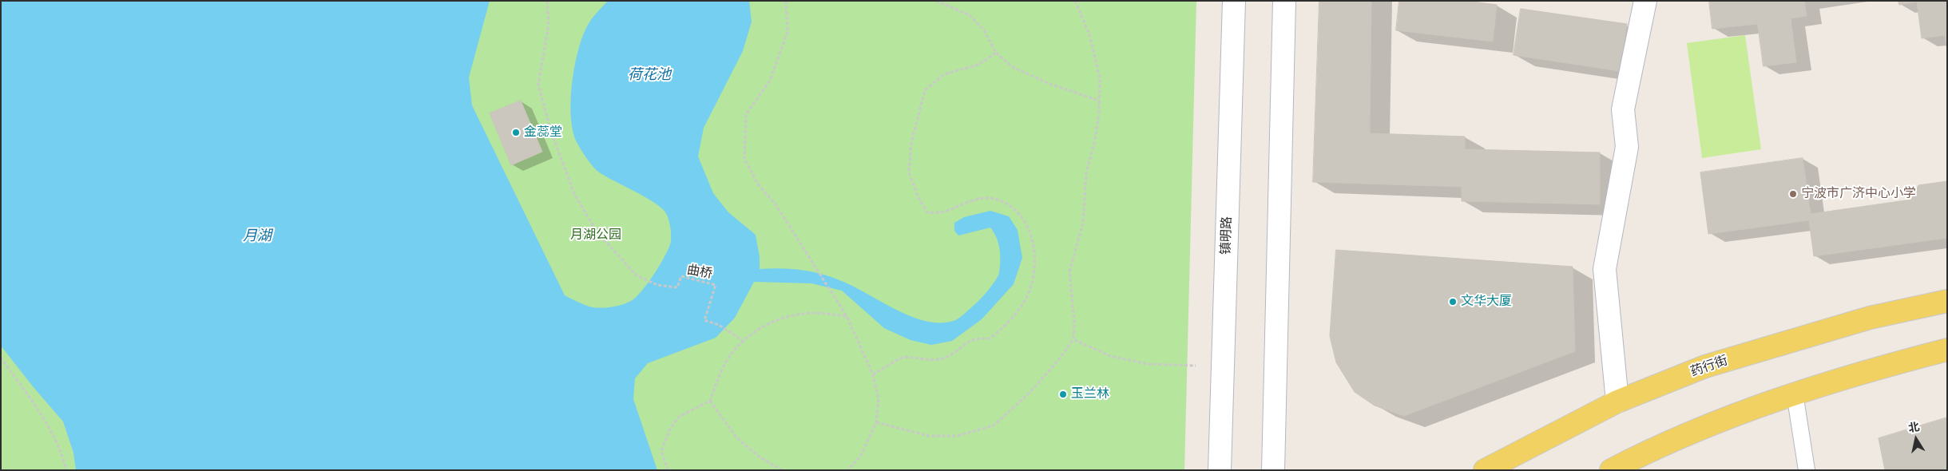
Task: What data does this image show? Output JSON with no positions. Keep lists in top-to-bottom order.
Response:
{
  "streets": {
    "main road": ["镇明路", "药行街"],
    "path": ["曲桥"]
  },
  "water": ["荷花池", "月湖"],
  "parks": ["月湖公园"],
  "places": [
    "金蕊堂",
    "宁波市广济中心小学",
    "文华大厦",
    "玉兰林"
  ],
  "north": "top"
}
